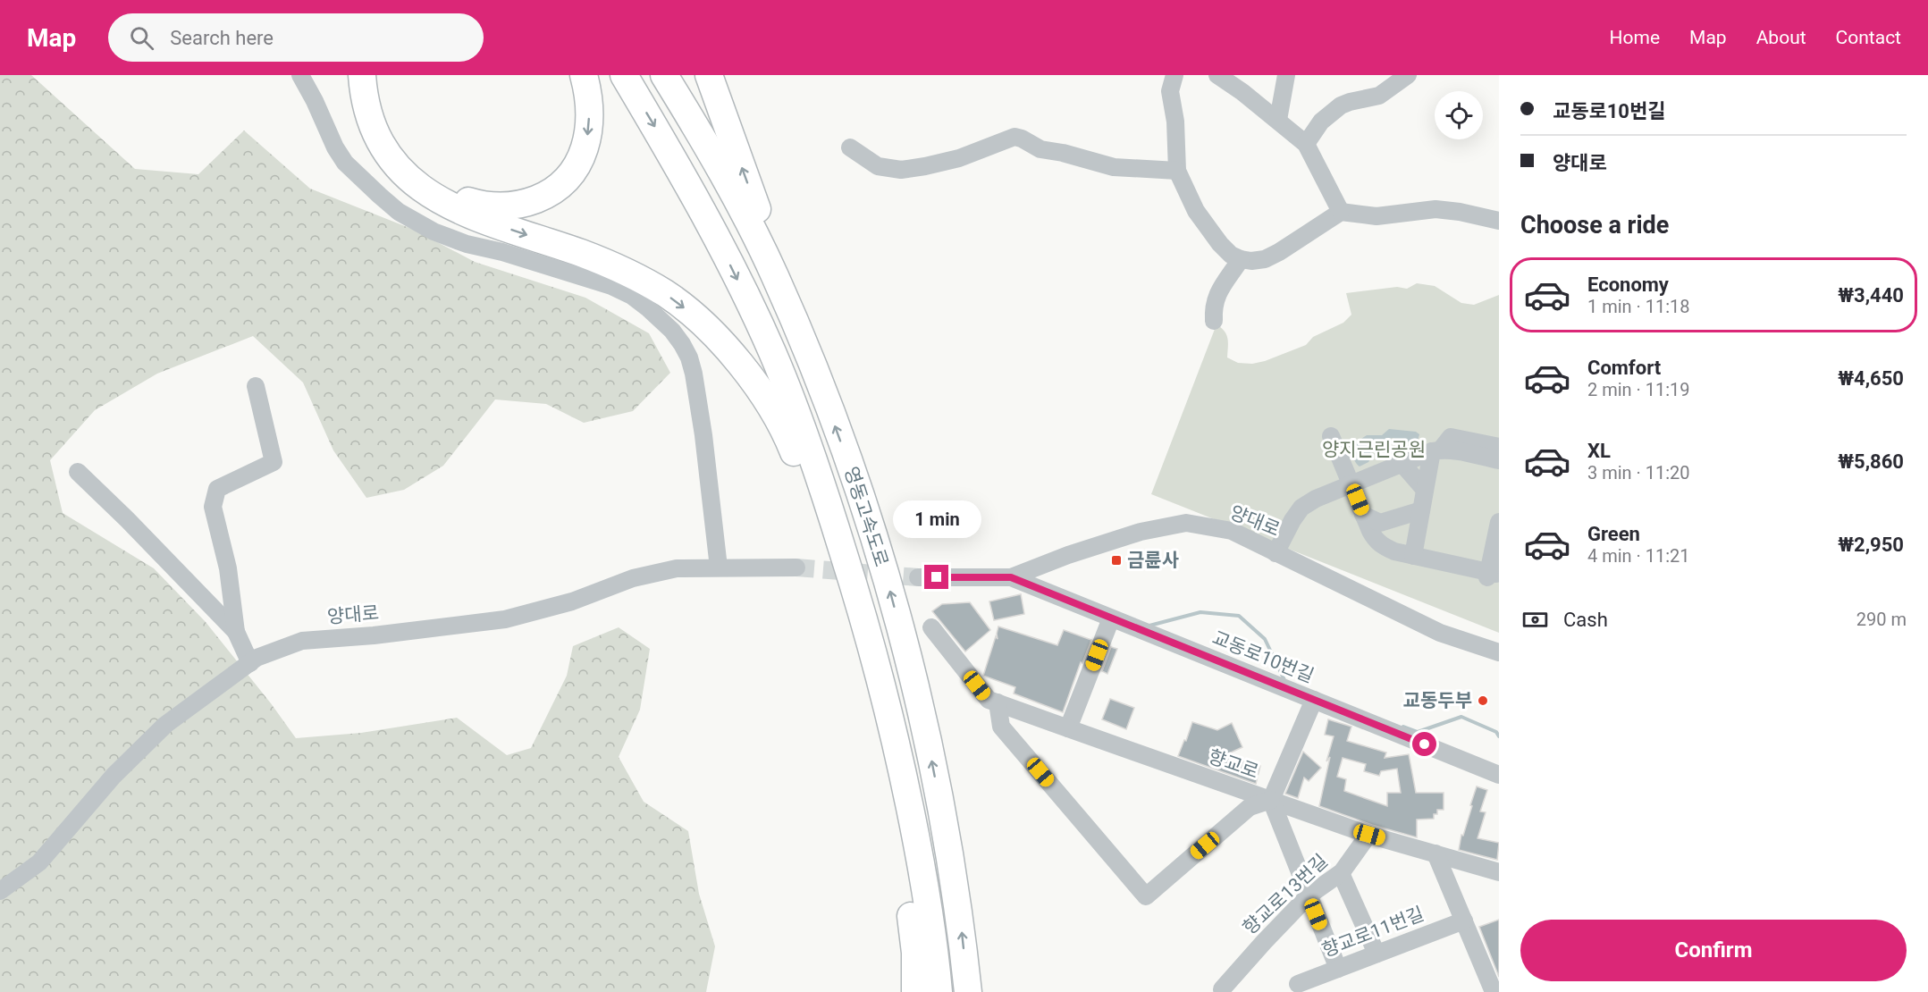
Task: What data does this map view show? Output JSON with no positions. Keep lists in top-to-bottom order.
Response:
{
  "streets": {
    "highway": ["영동고속도로"],
    "street": [
      "양대로",
      "교동로10번길",
      "향교로",
      "향교로13번길",
      "향교로11번길"
    ]
  },
  "crossings": [
    ["양대로", "교동로10번길"],
    ["향교로", "향교로13번길"]
  ],
  "parks": ["양지근린공원"],
  "places": {
    "transit": ["금륜사"],
    "other": ["교동두부"]
  },
  "page": {
    "header": "Map",
    "search": "Search here",
    "nav": [
      "Home",
      "Map",
      "About",
      "Contact"
    ],
    "banner": ["교동로10번길", "양대로"],
    "heading": "Choose a ride",
    "list": [
      {
        "name": "Economy",
        "note": "1 min · 11:18",
        "value": "₩3,440"
      },
      {
        "name": "Comfort",
        "note": "2 min · 11:19",
        "value": "₩4,650"
      },
      {
        "name": "XL",
        "note": "3 min · 11:20",
        "value": "₩5,860"
      },
      {
        "name": "Green",
        "note": "4 min · 11:21",
        "value": "₩2,950"
      }
    ],
    "bubble": "1 min",
    "pay": ["Cash", "290 m"],
    "buttons": "Confirm"
  }
}
